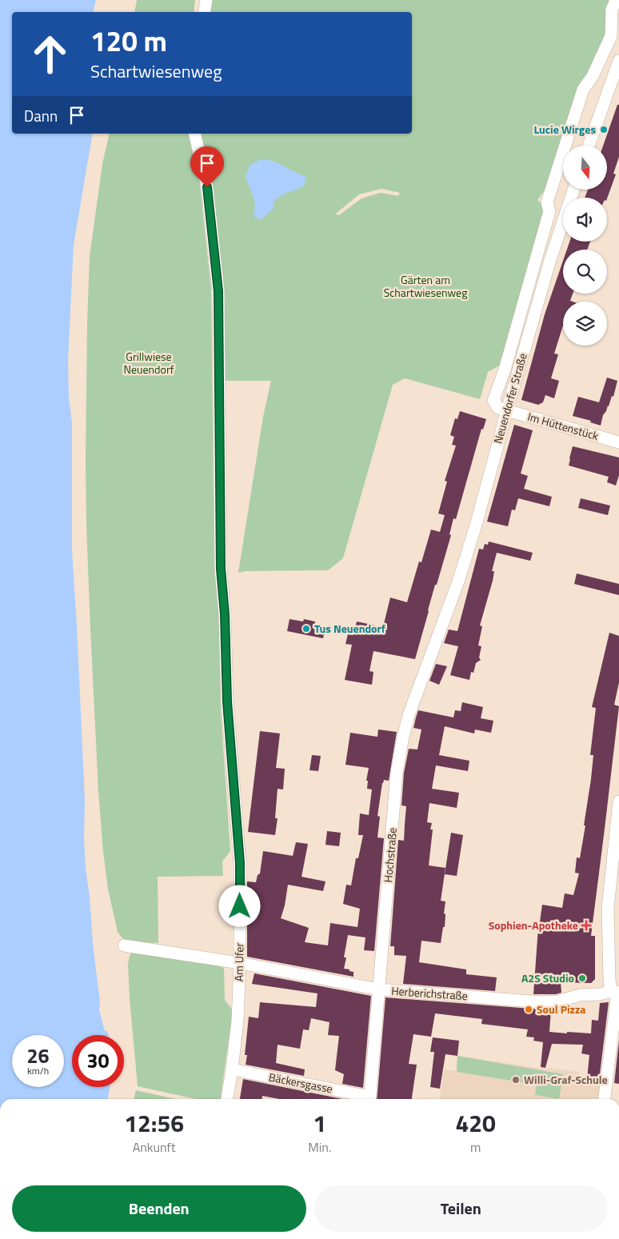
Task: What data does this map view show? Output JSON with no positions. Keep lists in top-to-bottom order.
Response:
{
  "streets": {
    "street": [
      "Neuendorfer Straße",
      "Im Hüttenstück",
      "Hochstraße",
      "Am Ufer",
      "Herberichstraße",
      "Bäckersgasse"
    ]
  },
  "crossings": [
    ["Neuendorfer Straße", "Im Hüttenstück"],
    ["Neuendorfer Straße", "Hochstraße"],
    ["Hochstraße", "Herberichstraße"],
    ["Am Ufer", "Herberichstraße"],
    ["Am Ufer", "Bäckersgasse"]
  ],
  "parks": ["Gärten am Schartwiesenweg", "Grillwiese Neuendorf"],
  "places": {
    "other": [
      "Lucie Wirges",
      "Tus Neuendorf",
      "A2S Studio",
      "Soul Pizza",
      "Willi-Graf-Schule"
    ],
    "health": ["Sophien-Apotheke"]
  },
  "north": "bottom",
  "page": {
    "turn": ["120 m", "Schartwiesenweg"],
    "then": "Dann",
    "speed": "26 km/h",
    "limit": "30",
    "eta": [
      "12:56",
      "Ankunft",
      "1",
      "Min.",
      "420",
      "m"
    ],
    "buttons": ["Beenden", "Teilen"]
  }
}
